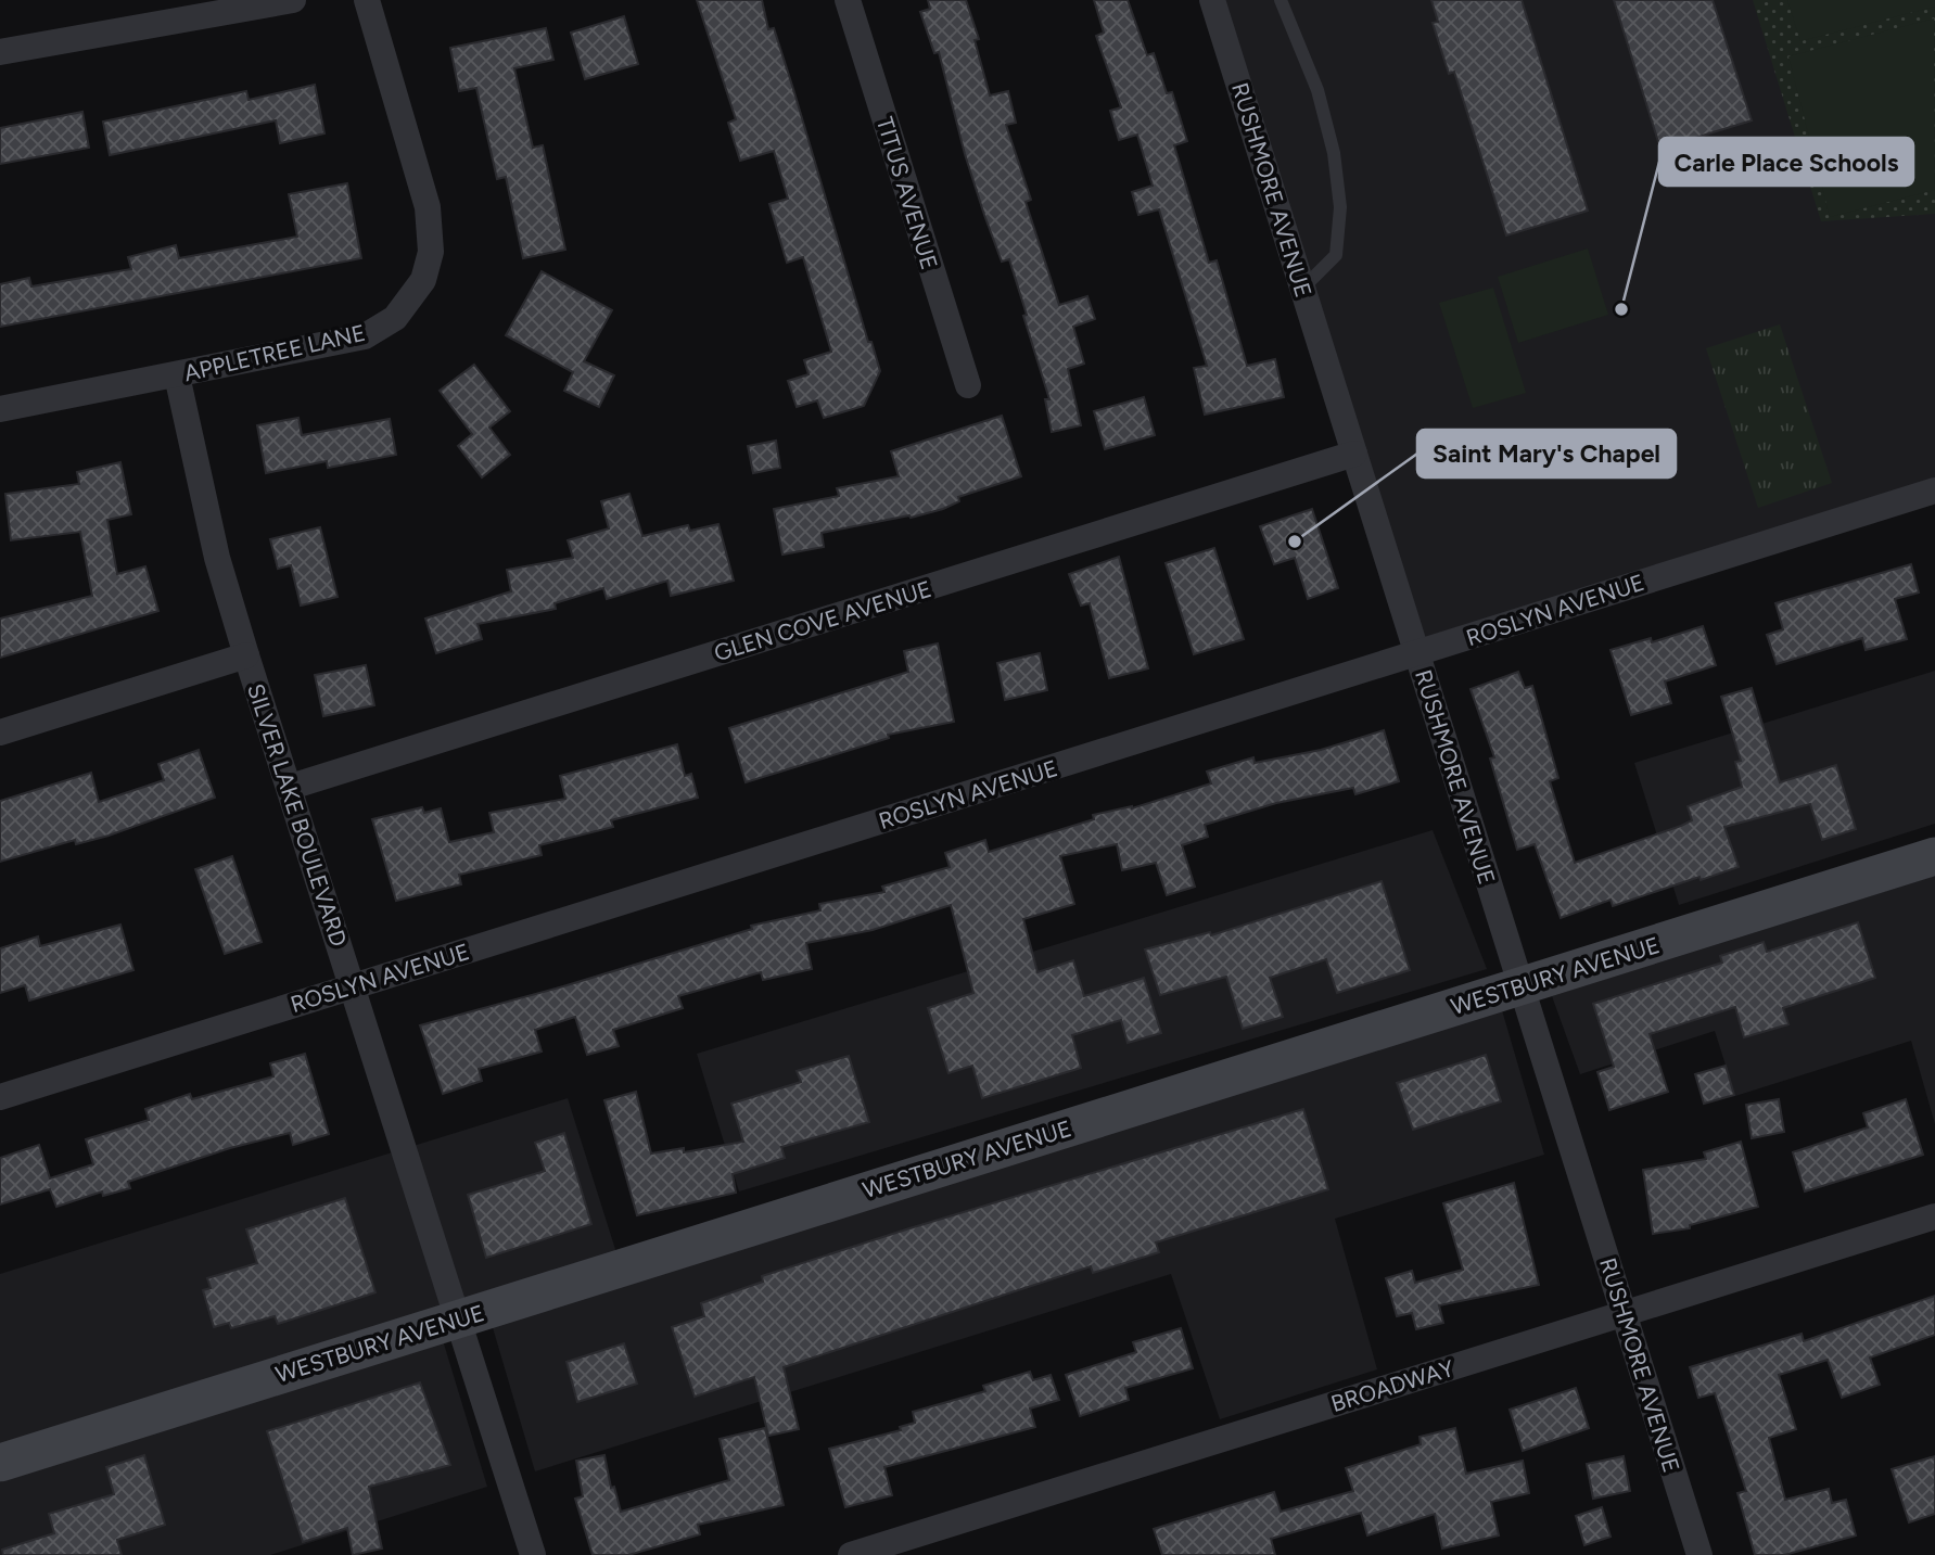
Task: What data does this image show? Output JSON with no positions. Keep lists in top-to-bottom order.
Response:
{
  "streets": {
    "main road": ["WESTBURY AVENUE"],
    "street": [
      "RUSHMORE AVENUE",
      "TITUS AVENUE",
      "APPLETREE LANE",
      "ROSLYN AVENUE",
      "GLEN COVE AVENUE",
      "SILVER LAKE BOULEVARD",
      "BROADWAY"
    ]
  },
  "crossings": [
    ["RUSHMORE AVENUE", "ROSLYN AVENUE"],
    ["RUSHMORE AVENUE", "GLEN COVE AVENUE"],
    ["RUSHMORE AVENUE", "WESTBURY AVENUE"],
    ["RUSHMORE AVENUE", "BROADWAY"],
    ["APPLETREE LANE", "SILVER LAKE BOULEVARD"],
    ["ROSLYN AVENUE", "SILVER LAKE BOULEVARD"],
    ["GLEN COVE AVENUE", "SILVER LAKE BOULEVARD"],
    ["SILVER LAKE BOULEVARD", "WESTBURY AVENUE"]
  ],
  "places": ["Carle Place Schools", "Saint Mary's Chapel"]
}
